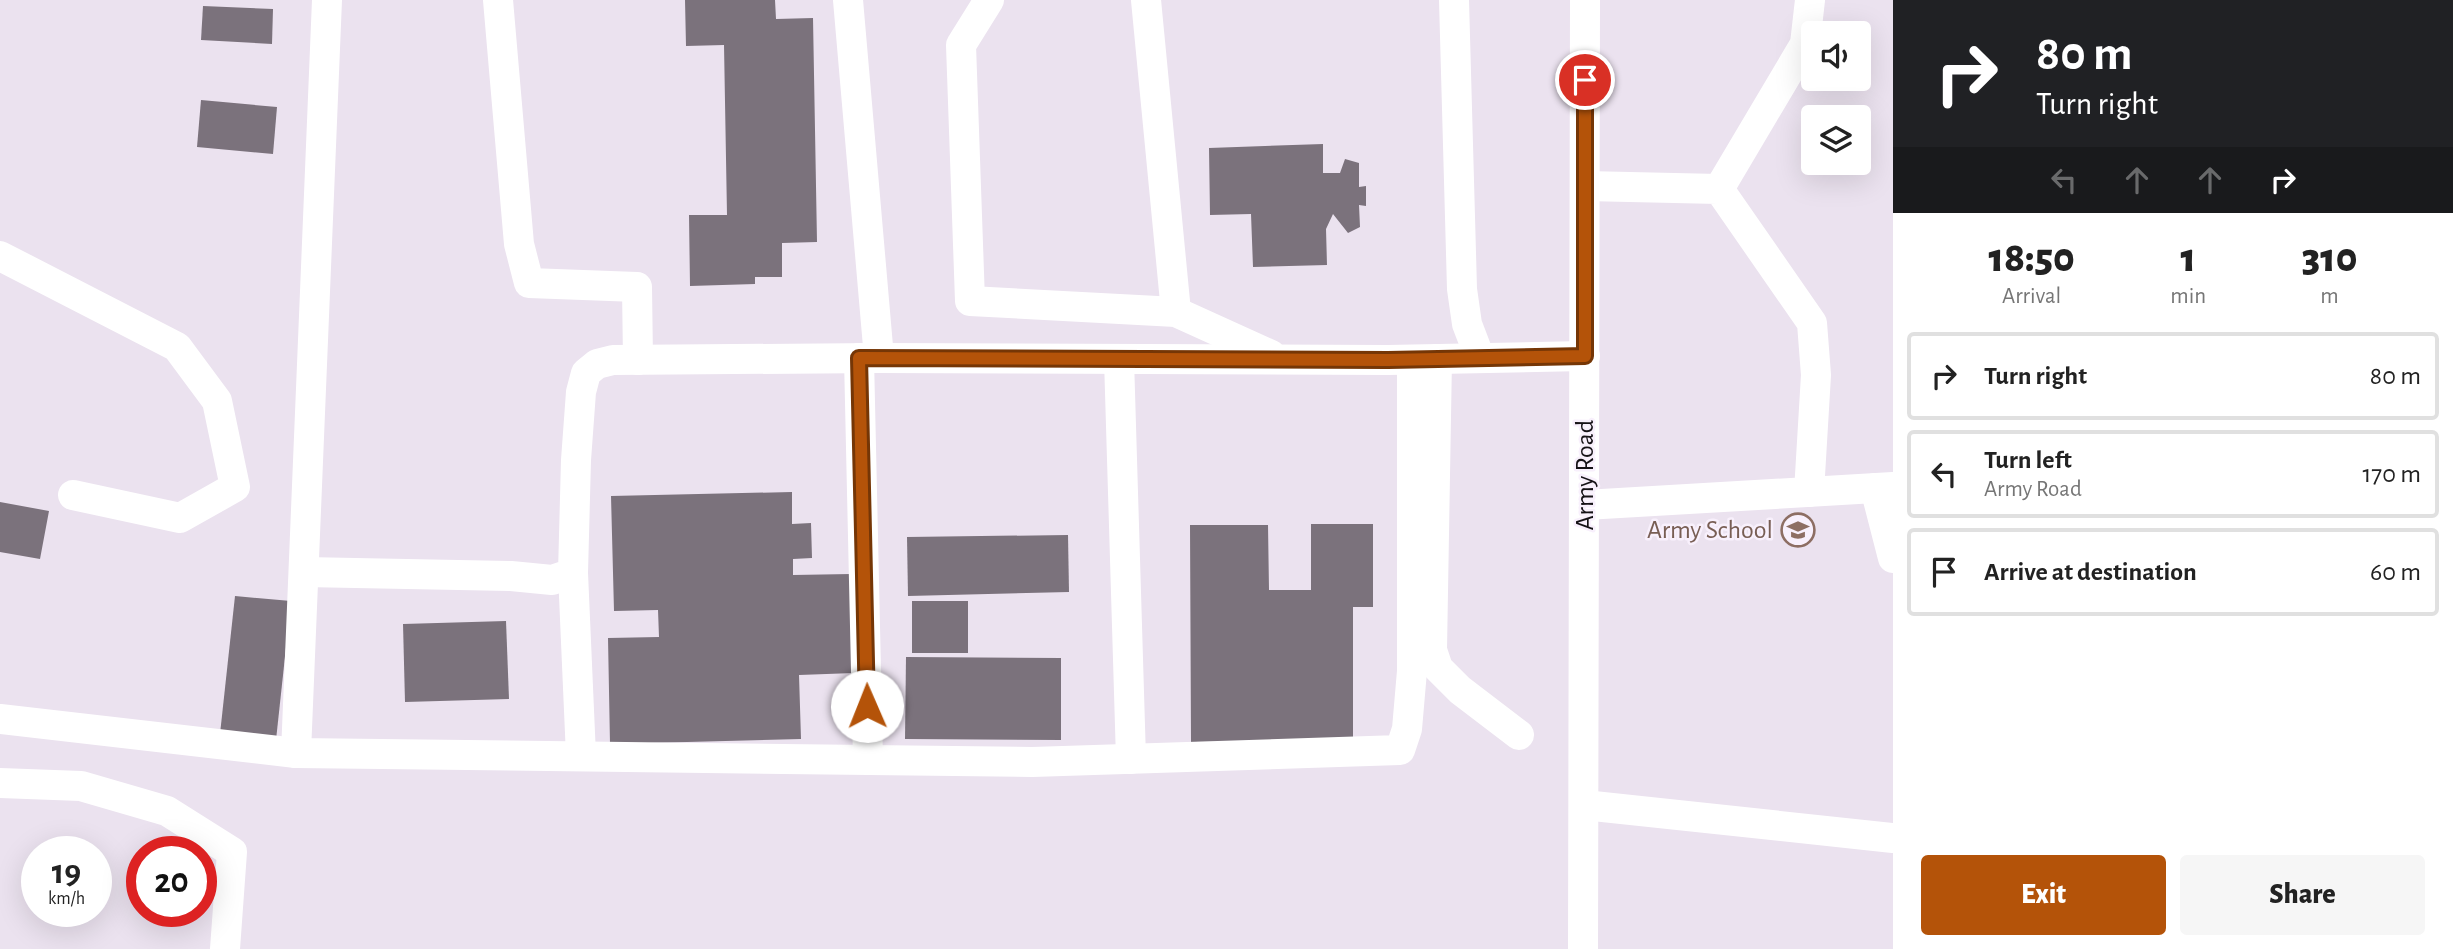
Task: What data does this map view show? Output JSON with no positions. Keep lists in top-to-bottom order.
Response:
{
  "streets": {
    "street": ["Army Road"]
  },
  "places": {
    "school or university": ["Army School"]
  },
  "page": {
    "turn": ["80 m", "Turn right"],
    "eta": [
      "18:50",
      "Arrival",
      "1",
      "min",
      "310",
      "m"
    ],
    "list": [
      {
        "name": "Turn right",
        "value": "80 m"
      },
      {
        "name": "Turn left",
        "note": "Army Road",
        "value": "170 m"
      },
      {
        "name": "Arrive at destination",
        "value": "60 m"
      }
    ],
    "speed": "19 km/h",
    "limit": "20",
    "buttons": ["Exit", "Share"]
  }
}
